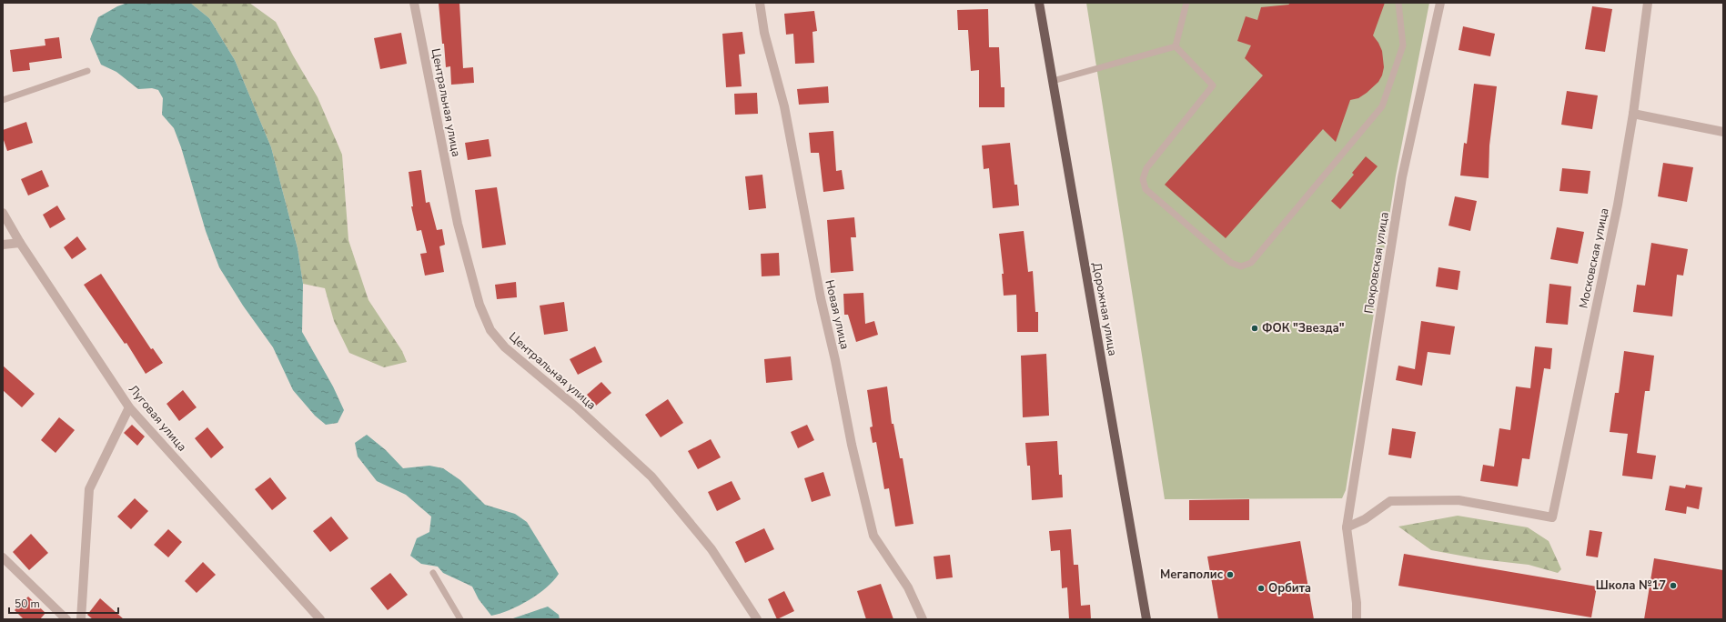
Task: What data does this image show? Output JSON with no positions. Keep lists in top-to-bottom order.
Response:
{
  "streets": {
    "main road": ["Дорожная улица"],
    "street": [
      "Центральная улица",
      "Московская улица",
      "Покровская улица",
      "Новая улица",
      "Луговая улица"
    ]
  },
  "crossings": [
    ["Московская улица", "Покровская улица"]
  ],
  "places": [
    "ФОК \"Звезда\"",
    "Мегаполис",
    "Школа №17",
    "Орбита"
  ],
  "scale_bar": "50 m"
}
